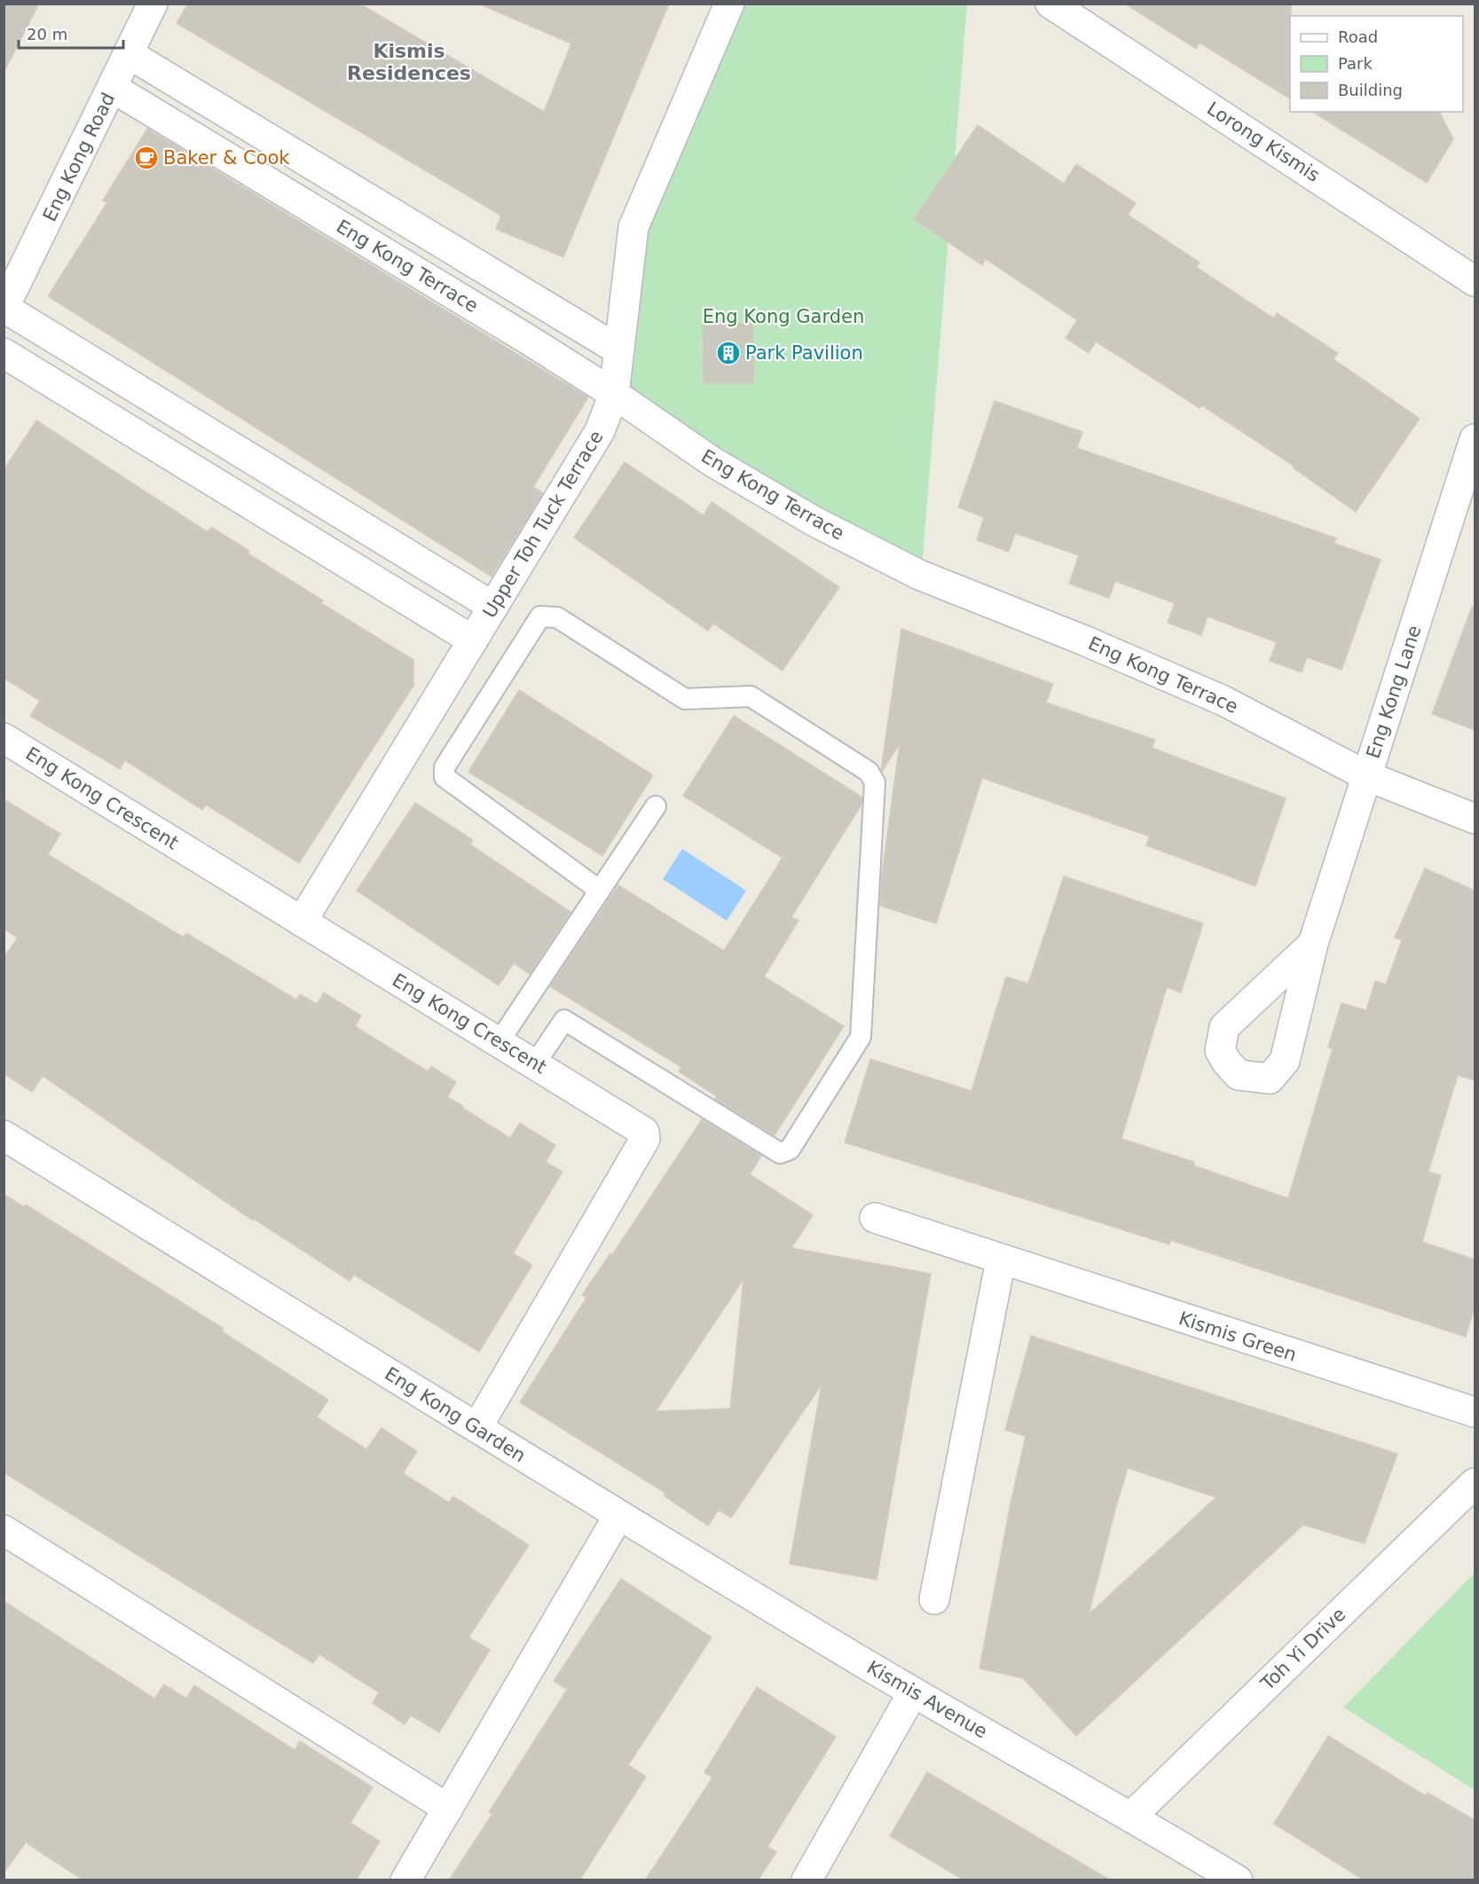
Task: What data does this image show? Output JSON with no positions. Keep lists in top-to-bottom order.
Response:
{
  "streets": {
    "street": [
      "Lorong Kismis",
      "Eng Kong Road",
      "Eng Kong Terrace",
      "Upper Toh Tuck Terrace",
      "Eng Kong Lane",
      "Eng Kong Crescent",
      "Kismis Green",
      "Eng Kong Garden",
      "Toh Yi Drive",
      "Kismis Avenue"
    ]
  },
  "crossings": [
    ["Eng Kong Road", "Eng Kong Terrace"],
    ["Eng Kong Terrace", "Upper Toh Tuck Terrace"],
    ["Eng Kong Terrace", "Eng Kong Lane"],
    ["Upper Toh Tuck Terrace", "Eng Kong Crescent"],
    ["Eng Kong Crescent", "Eng Kong Garden"],
    ["Eng Kong Garden", "Kismis Avenue"],
    ["Toh Yi Drive", "Kismis Avenue"]
  ],
  "districts": ["Kismis Residences"],
  "parks": ["Eng Kong Garden"],
  "places": {
    "cafe": ["Baker & Cook"],
    "building": ["Park Pavilion"]
  },
  "legend": ["Road", "Park", "Building"],
  "scale_bar": "20 m"
}
